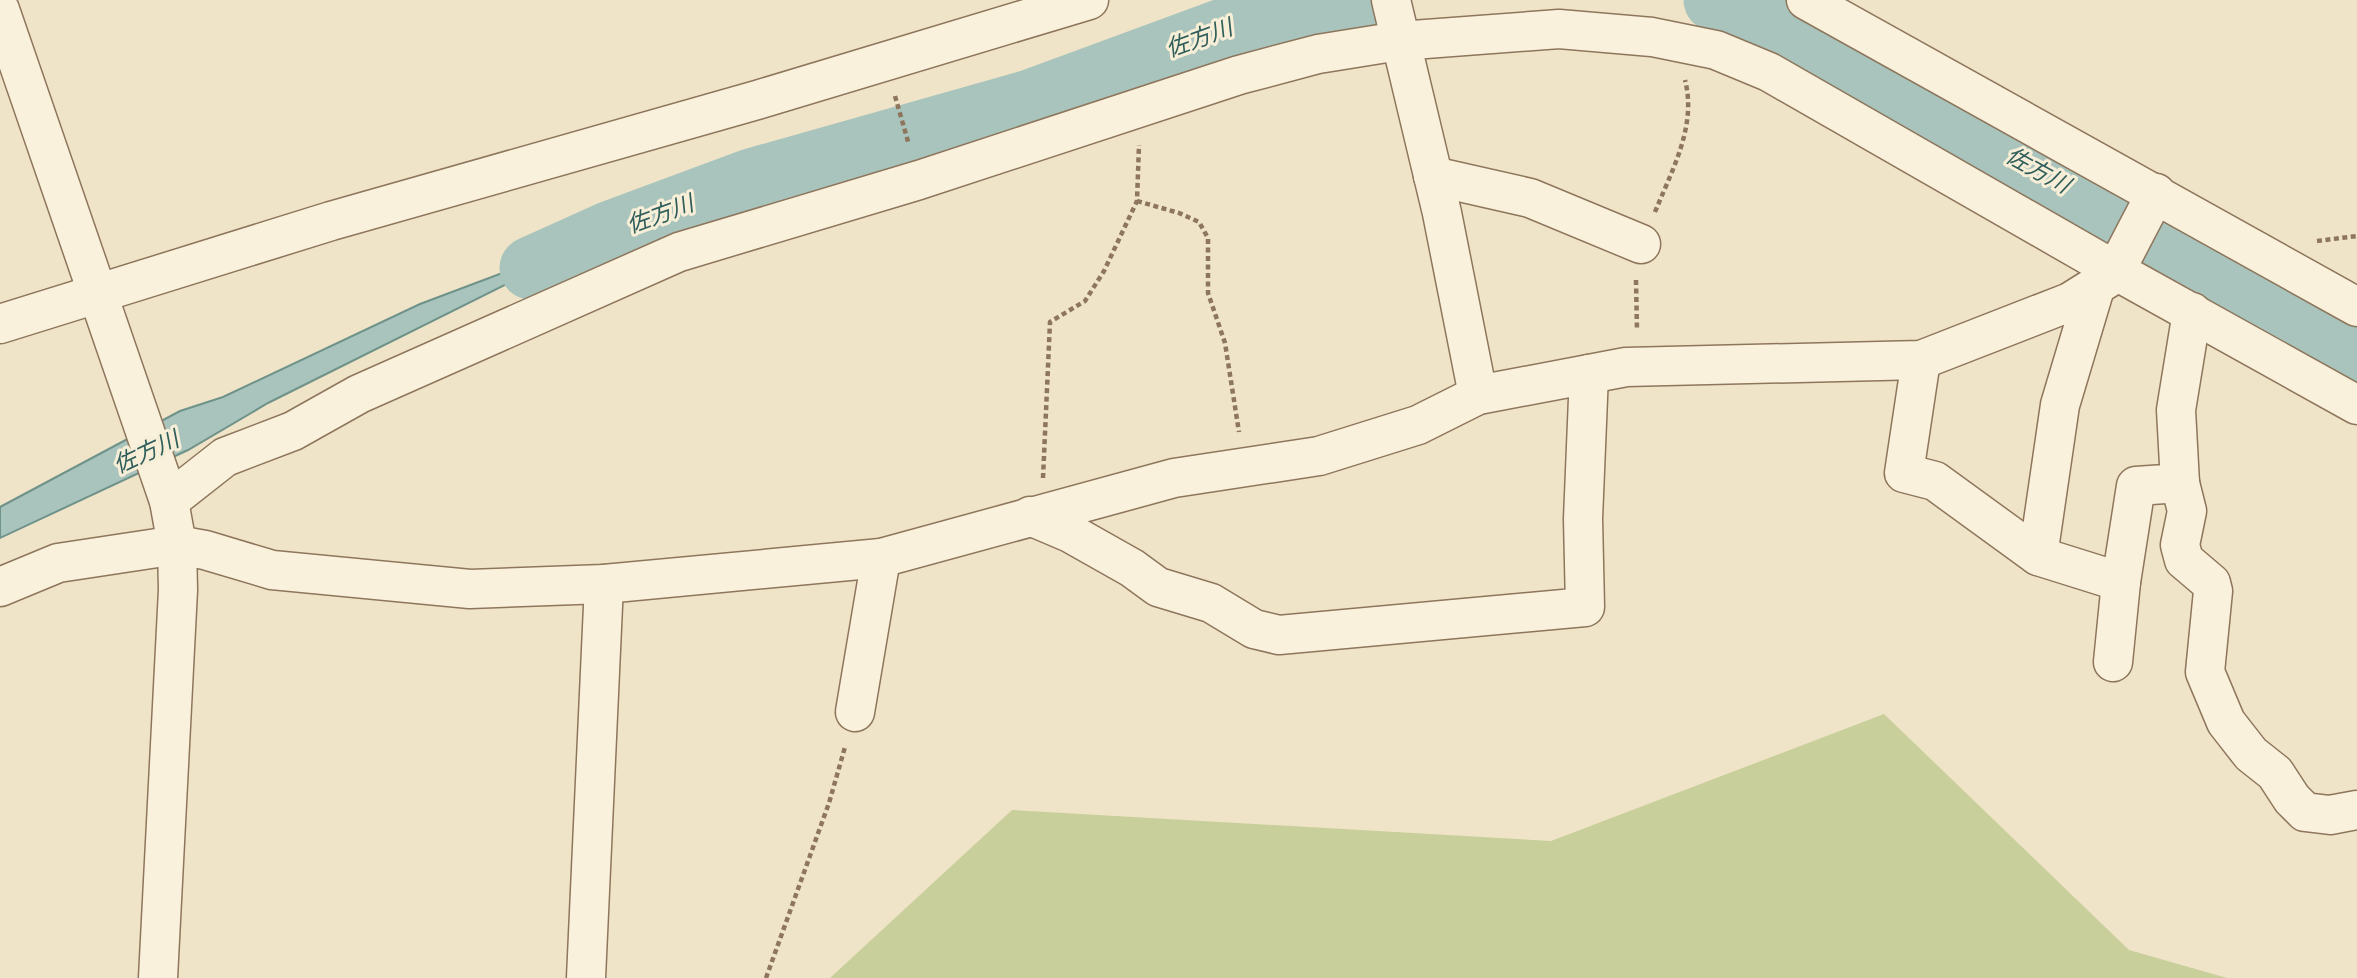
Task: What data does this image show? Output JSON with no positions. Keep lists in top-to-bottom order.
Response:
{
  "water": ["佐方川"]
}
